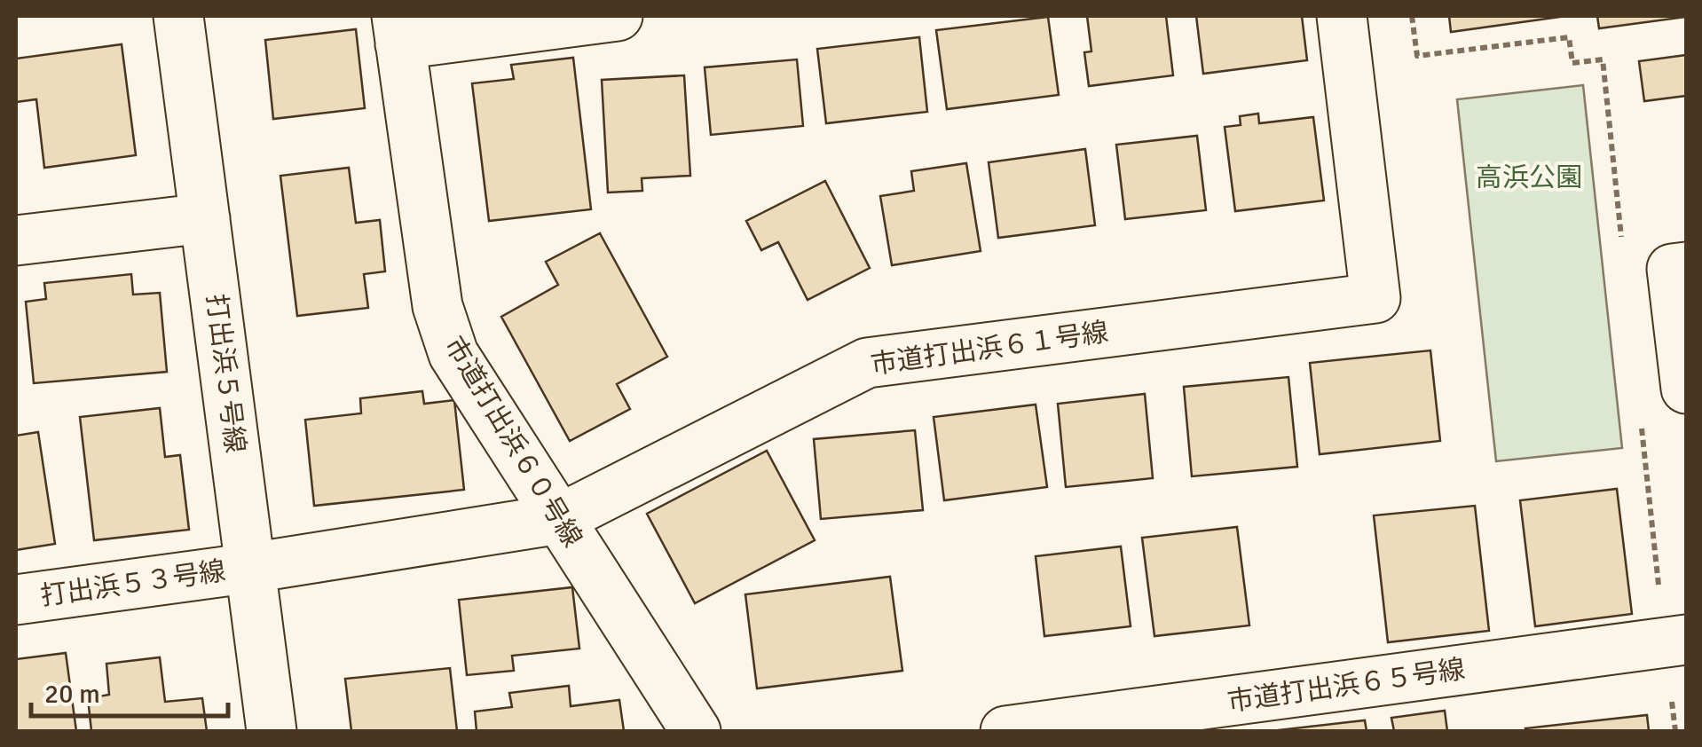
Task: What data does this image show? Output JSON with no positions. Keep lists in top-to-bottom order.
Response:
{
  "streets": {
    "street": [
      "市道打出浜６１号線",
      "打出浜５号線",
      "市道打出浜６０号線",
      "打出浜５３号線",
      "市道打出浜６５号線"
    ]
  },
  "crossings": [
    ["市道打出浜６１号線", "打出浜５号線"],
    ["市道打出浜６１号線", "市道打出浜６０号線"],
    ["市道打出浜６１号線", "打出浜５３号線"],
    ["打出浜５号線", "打出浜５３号線"]
  ],
  "parks": ["高浜公園"],
  "scale_bar": "20 m"
}
